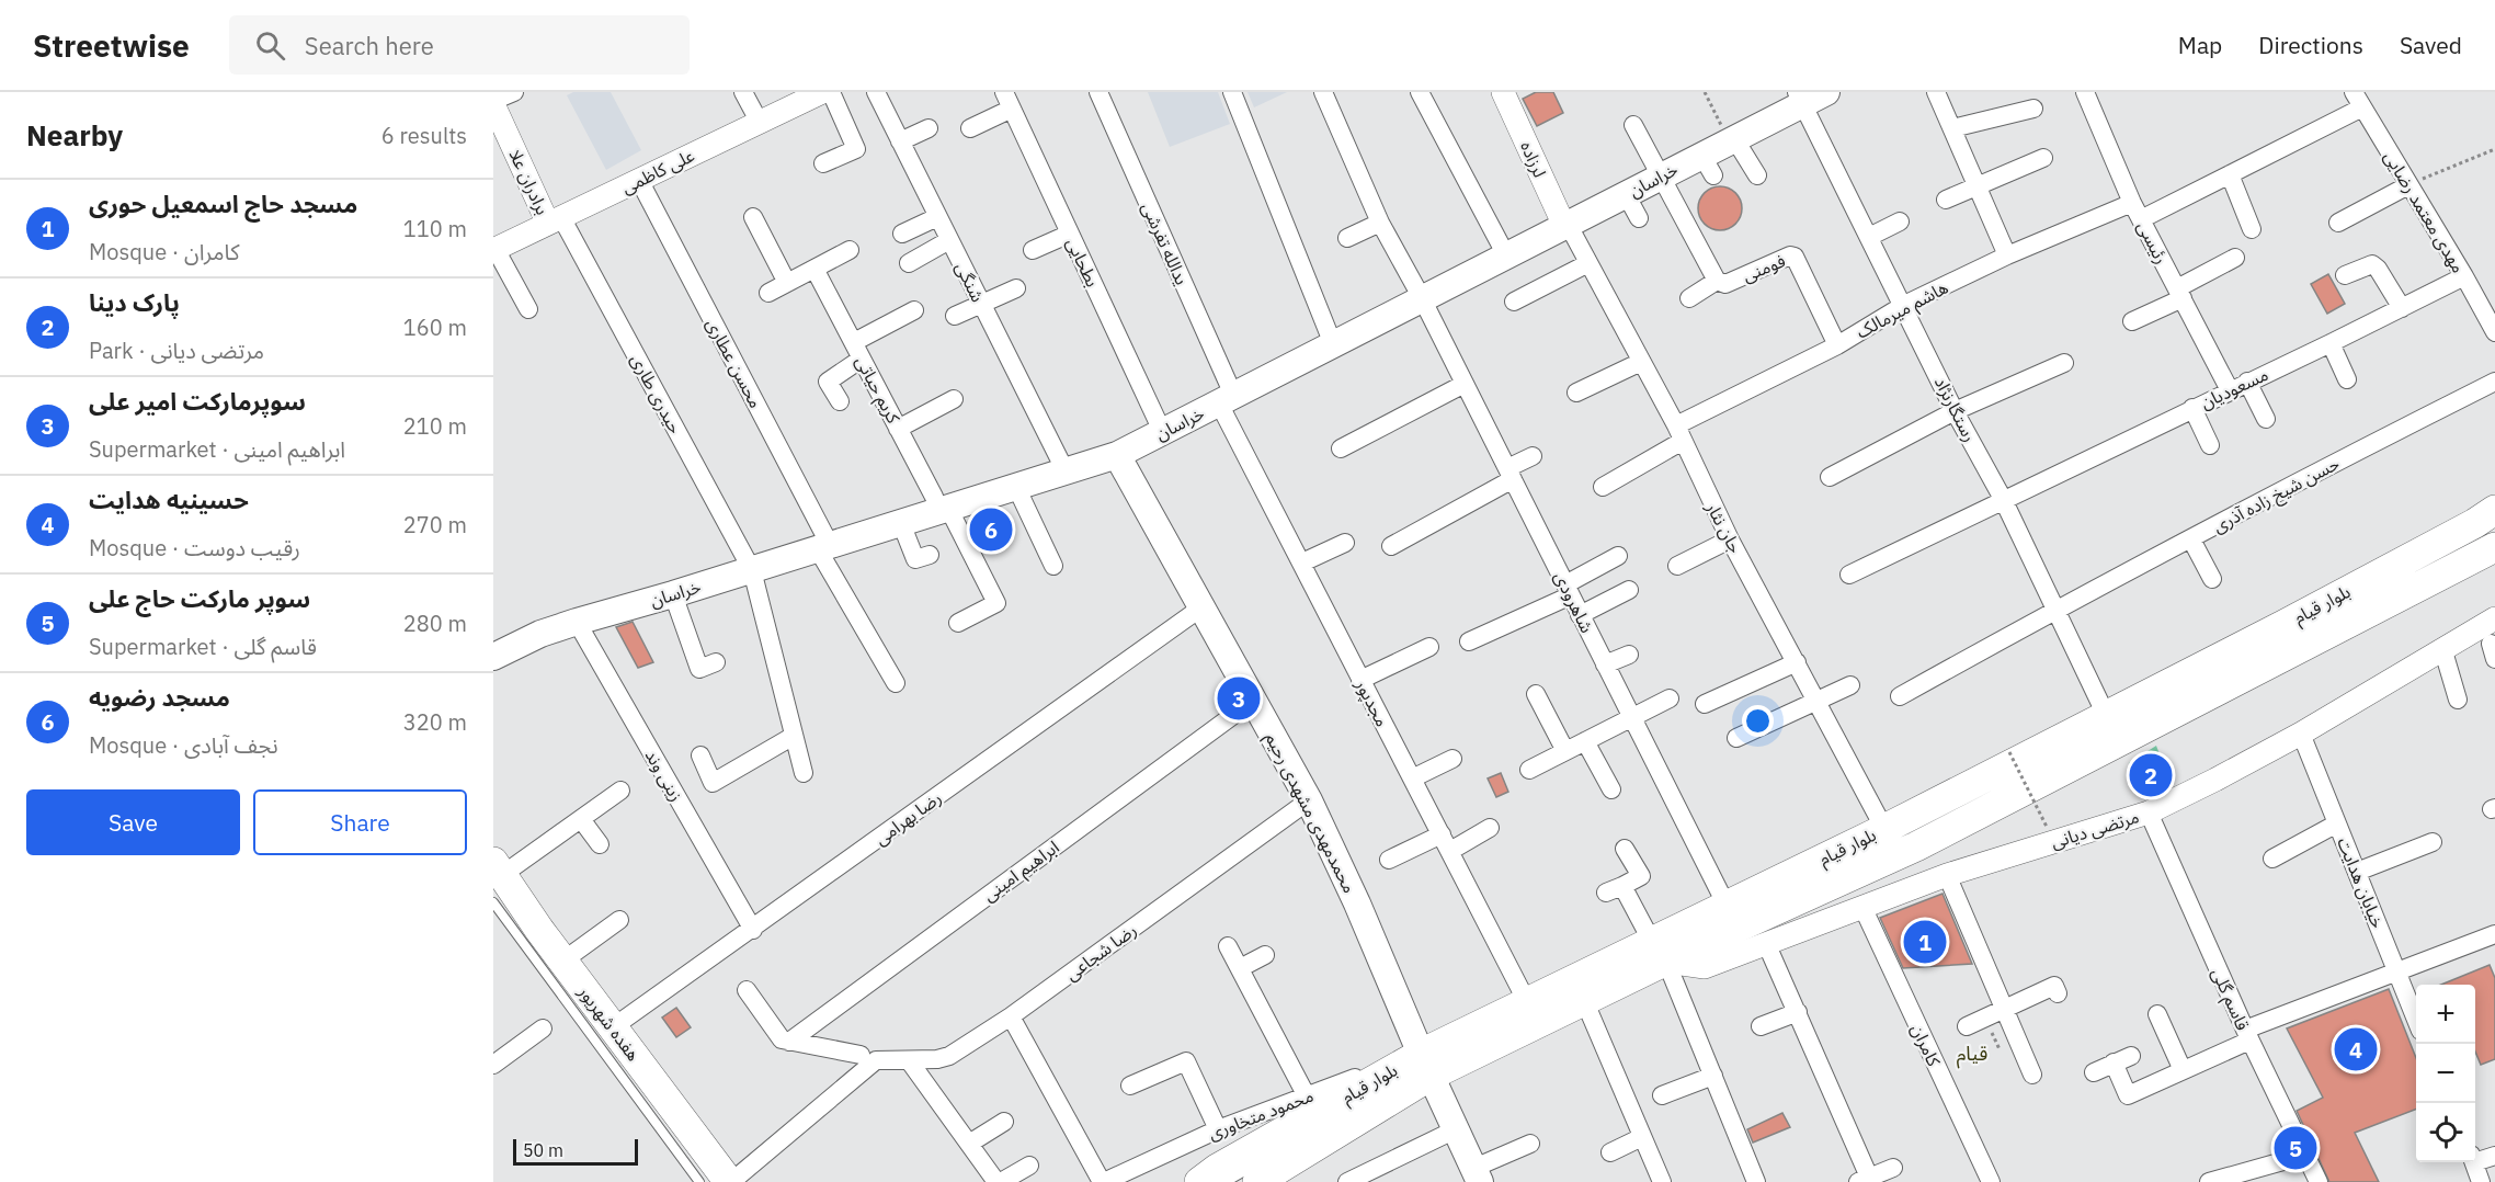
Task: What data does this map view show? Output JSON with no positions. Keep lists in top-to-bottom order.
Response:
{
  "streets": {
    "main road": [
      "خراسان",
      "بلوار قیام",
      "محمدمهدی مشهدی رحیم",
      "هفده شهریور"
    ],
    "street": [
      "لرزاده",
      "علی کاظمی",
      "برادران علا",
      "مهدی معتمد رضایی",
      "رئیسی",
      "یدالله تفرشی",
      "بطحایی",
      "فومنی",
      "شنگی",
      "هاشم میرمالک",
      "محسن عطاری",
      "مسعودیان",
      "کریم حیاتی",
      "حیدری طاری",
      "رستگارنژاد",
      "حسن شیخ زاده آذری",
      "جان نثار",
      "شاهرودی",
      "مجدپور",
      "زینی وند",
      "رضا بهرامی",
      "مرتضی دیانی",
      "ابراهیم امینی",
      "خیابان‌ هدایت",
      "رضا شجاعی",
      "قاسم گلی",
      "کامران",
      "محمود متخاوری"
    ]
  },
  "crossings": [
    ["لرزاده", "خراسان"],
    ["لرزاده", "جان نثار"],
    ["علی کاظمی", "برادران علا"],
    ["علی کاظمی", "محسن عطاری"],
    ["علی کاظمی", "حیدری طاری"],
    ["خراسان", "یدالله تفرشی"],
    ["خراسان", "بطحایی"],
    ["خراسان", "فومنی"],
    ["خراسان", "شنگی"],
    ["خراسان", "محسن عطاری"],
    ["خراسان", "کریم حیاتی"],
    ["خراسان", "حیدری طاری"],
    ["خراسان", "رستگارنژاد"],
    ["خراسان", "جان نثار"],
    ["خراسان", "شاهرودی"],
    ["خراسان", "مجدپور"],
    ["خراسان", "زینی وند"],
    ["خراسان", "محمدمهدی مشهدی رحیم"],
    ["برادران علا", "حیدری طاری"],
    ["مهدی معتمد رضایی", "هاشم میرمالک"],
    ["مهدی معتمد رضایی", "مسعودیان"],
    ["رئیسی", "هاشم میرمالک"],
    ["رئیسی", "مسعودیان"],
    ["یدالله تفرشی", "مجدپور"],
    ["فومنی", "هاشم میرمالک"],
    ["هاشم میرمالک", "رستگارنژاد"],
    ["هاشم میرمالک", "جان نثار"],
    ["مسعودیان", "رستگارنژاد"],
    ["رستگارنژاد", "حسن شیخ زاده آذری"],
    ["رستگارنژاد", "بلوار قیام"],
    ["جان نثار", "بلوار قیام"],
    ["شاهرودی", "بلوار قیام"],
    ["بلوار قیام", "مجدپور"],
    ["بلوار قیام", "محمدمهدی مشهدی رحیم"],
    ["بلوار قیام", "مرتضی دیانی"],
    ["بلوار قیام", "محمود متخاوری"],
    ["زینی وند", "رضا بهرامی"],
    ["محمدمهدی مشهدی رحیم", "رضا بهرامی"],
    ["محمدمهدی مشهدی رحیم", "ابراهیم امینی"],
    ["محمدمهدی مشهدی رحیم", "رضا شجاعی"],
    ["محمدمهدی مشهدی رحیم", "محمود متخاوری"],
    ["رضا بهرامی", "هفده شهریور"],
    ["مرتضی دیانی", "خیابان‌ هدایت"],
    ["مرتضی دیانی", "قاسم گلی"],
    ["مرتضی دیانی", "کامران"],
    ["ابراهیم امینی", "رضا شجاعی"]
  ],
  "districts": ["قیام"],
  "scale_bar": "50 m",
  "page": {
    "header": "Streetwise",
    "search": "Search here",
    "nav": ["Map", "Directions", "Saved"],
    "heading": ["Nearby", "6 results"],
    "list": [
      {
        "mark": "1",
        "name": "مسجد حاج اسمعیل حوری",
        "note": "Mosque · کامران",
        "value": "110 m"
      },
      {
        "mark": "2",
        "name": "پارک دینا",
        "note": "Park · مرتضی دیانی",
        "value": "160 m"
      },
      {
        "mark": "3",
        "name": "سوپرمارکت امیر علی",
        "note": "Supermarket · ابراهیم امینی",
        "value": "210 m"
      },
      {
        "mark": "4",
        "name": "حسینیه هدایت",
        "note": "Mosque · رقیب دوست",
        "value": "270 m"
      },
      {
        "mark": "5",
        "name": "سوپر مارکت حاج علی",
        "note": "Supermarket · قاسم گلی",
        "value": "280 m"
      },
      {
        "mark": "6",
        "name": "مسجد رضویه",
        "note": "Mosque · نجف آبادی",
        "value": "320 m"
      }
    ],
    "pins": [
      "6",
      "3",
      "2",
      "1",
      "4",
      "5"
    ],
    "buttons": ["Save", "Share"],
    "map_buttons": ["+", "−"],
    "scale": "50 m"
  }
}
